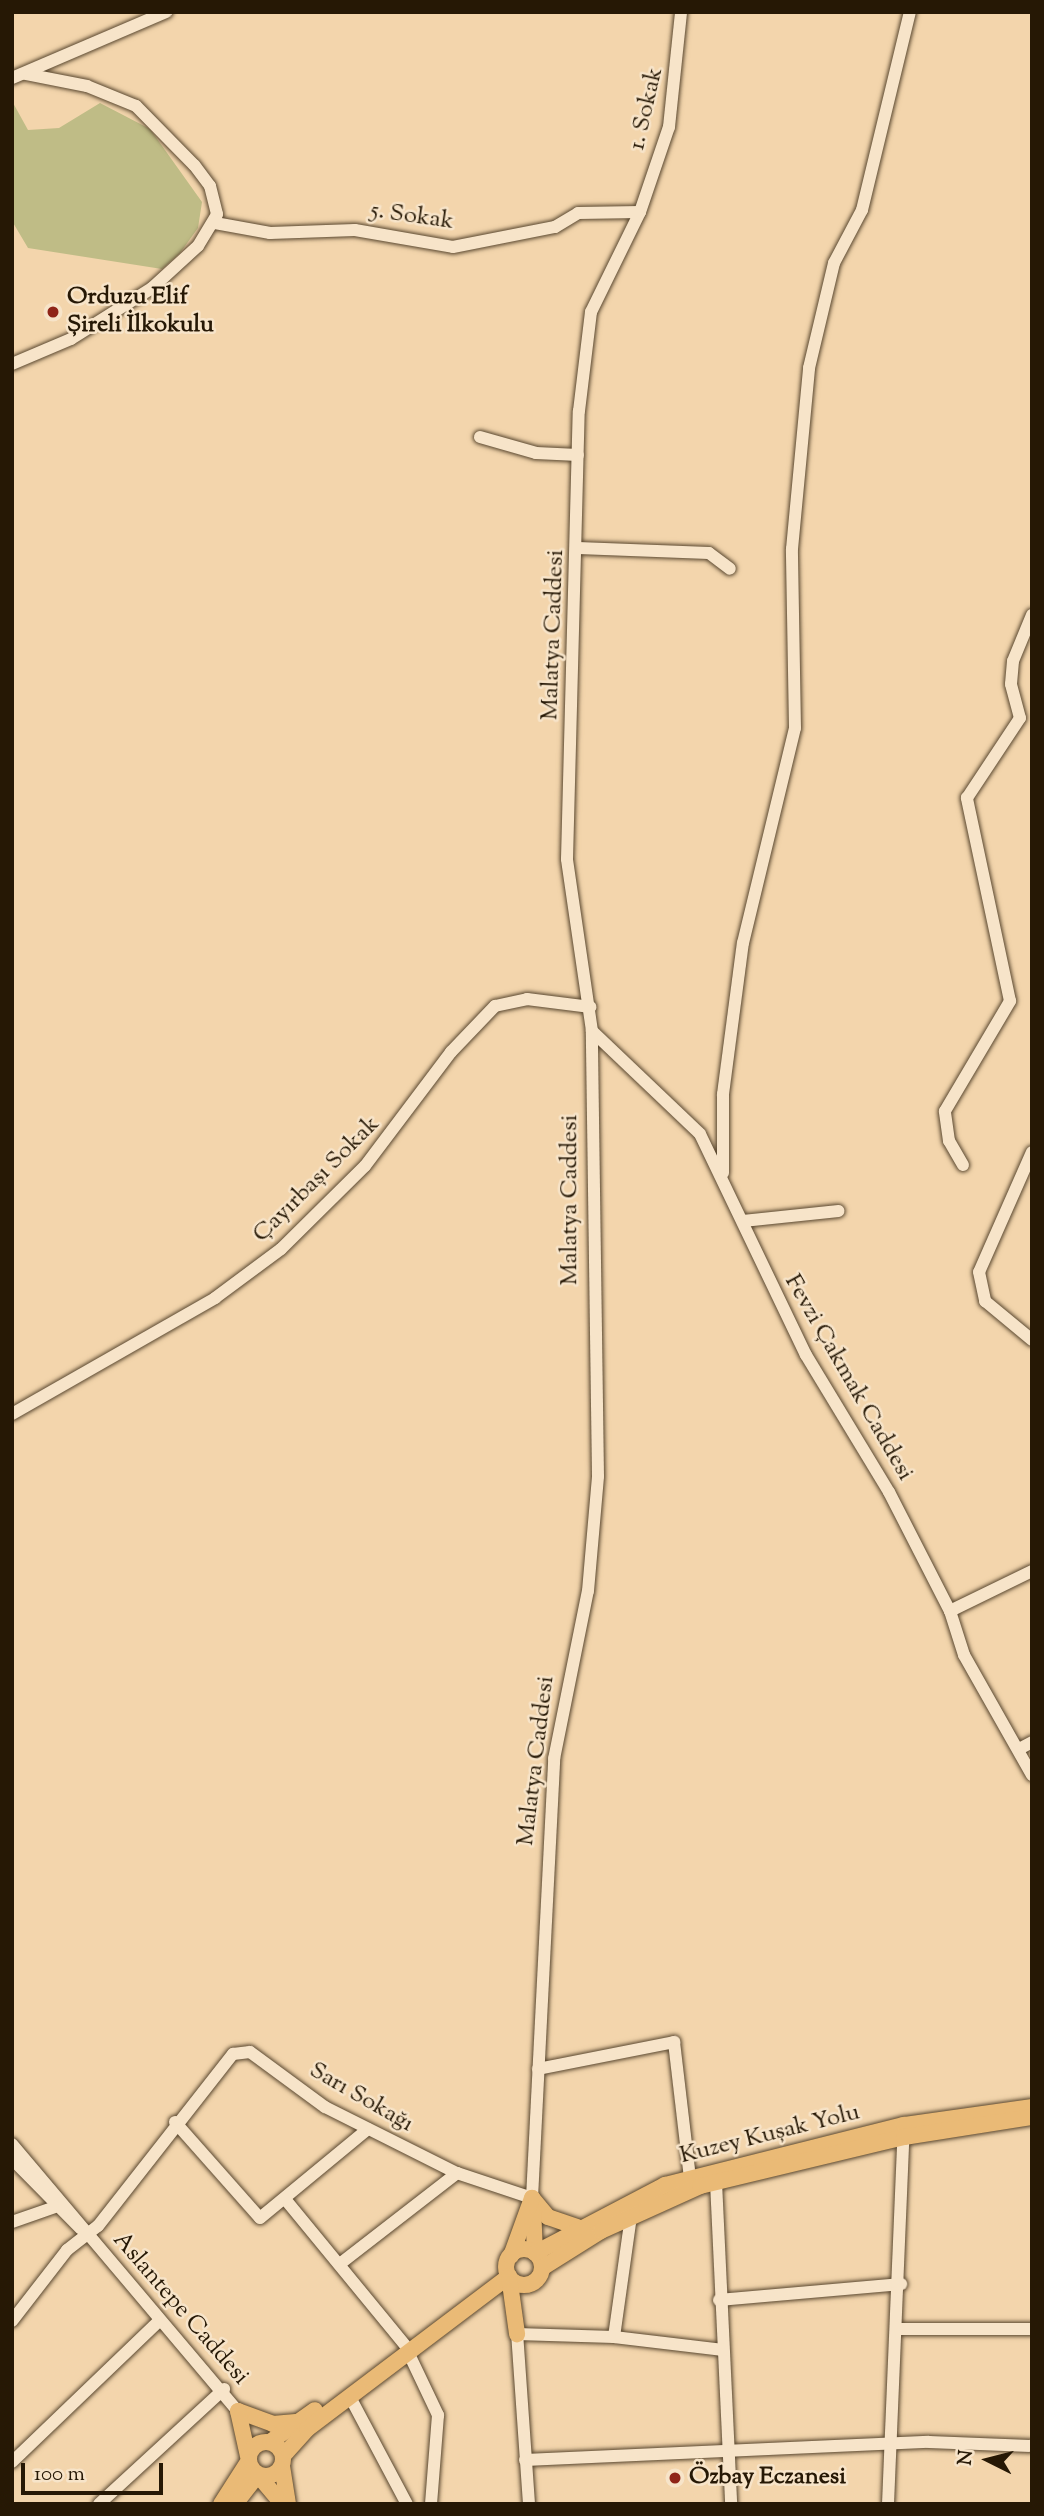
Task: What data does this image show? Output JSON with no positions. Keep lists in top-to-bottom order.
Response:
{
  "streets": {
    "main road": ["Kuzey Kuşak Yolu"],
    "street": [
      "1. Sokak",
      "5. Sokak",
      "Malatya Caddesi",
      "Çayırbaşı Sokak",
      "Fevzi Çakmak Caddesi",
      "Sarı Sokağı",
      "Aslantepe Caddesi"
    ]
  },
  "crossings": [
    ["1. Sokak", "5. Sokak"],
    ["1. Sokak", "Malatya Caddesi"],
    ["5. Sokak", "Malatya Caddesi"],
    ["Malatya Caddesi", "Çayırbaşı Sokak"],
    ["Malatya Caddesi", "Fevzi Çakmak Caddesi"],
    ["Malatya Caddesi", "Sarı Sokağı"],
    ["Sarı Sokağı", "Aslantepe Caddesi"]
  ],
  "places": ["Orduzu Elif Şireli İlkokulu", "Özbay Eczanesi"],
  "scale_bar": "100 m",
  "north": "left"
}
